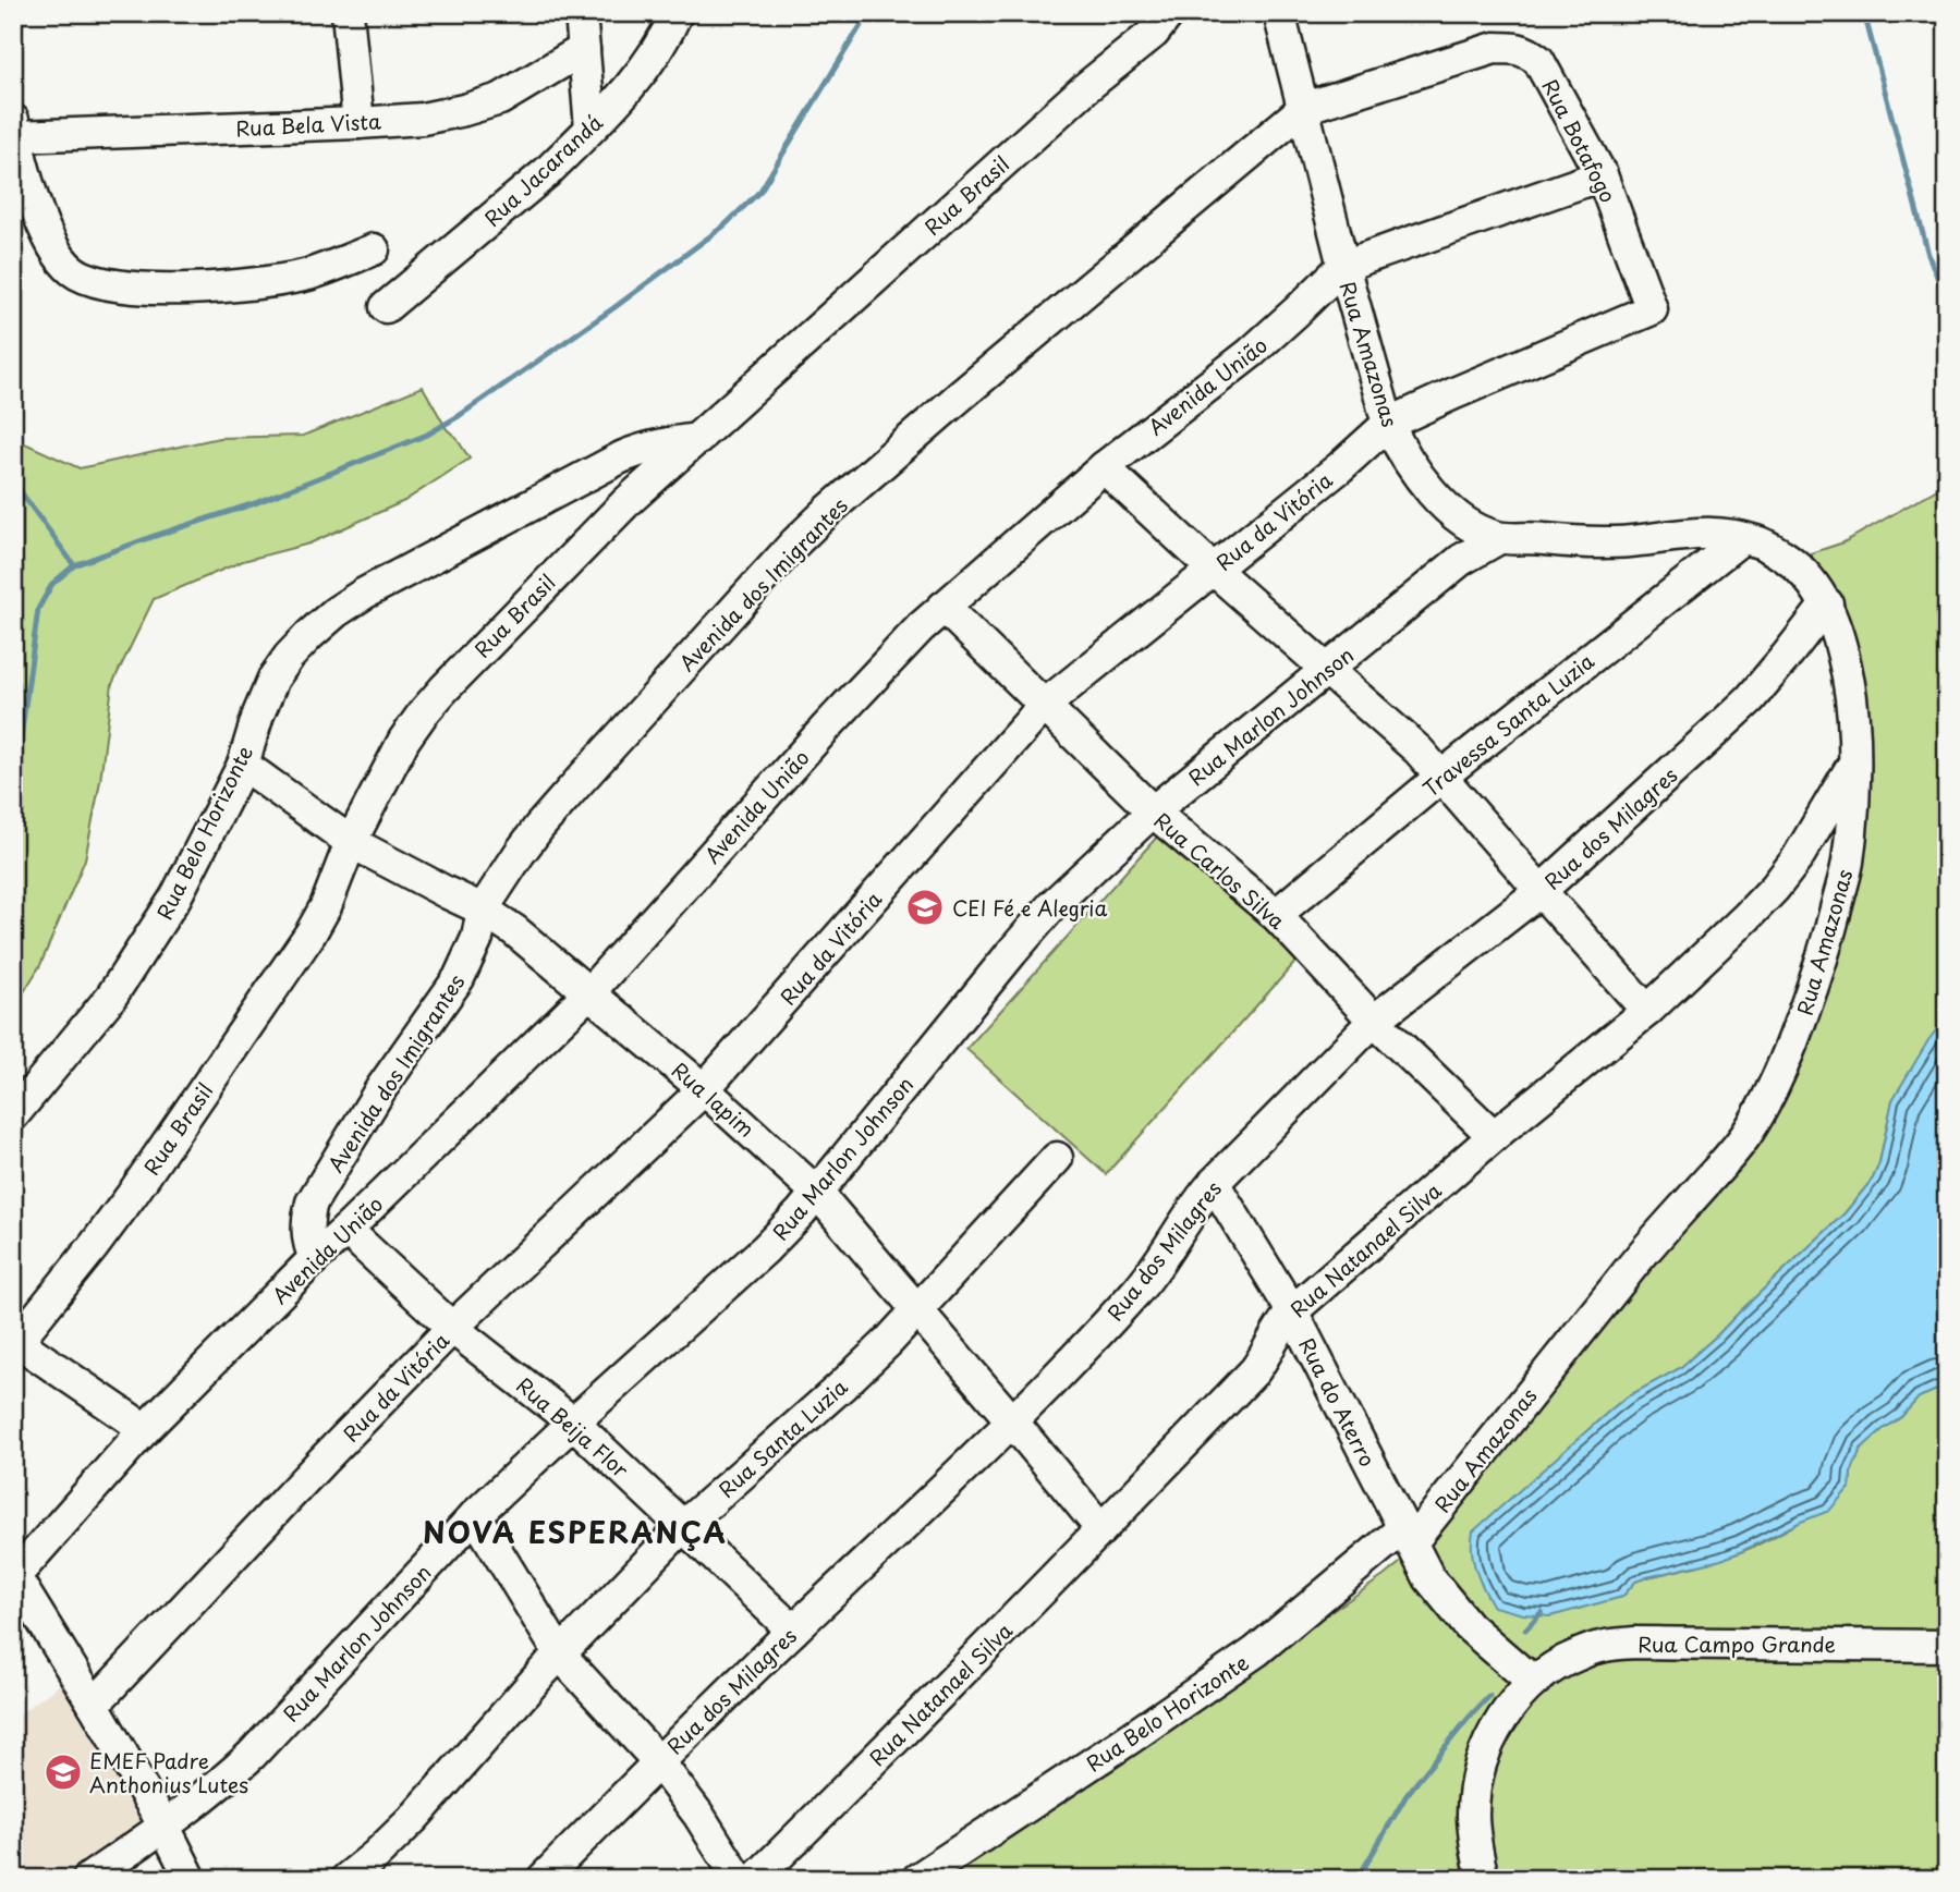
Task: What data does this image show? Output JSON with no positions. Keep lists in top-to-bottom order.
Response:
{
  "streets": {
    "street": [
      "Rua Bela Vista",
      "Rua Botafogo",
      "Rua Jacarandá",
      "Rua Brasil",
      "Rua Amazonas",
      "Avenida União",
      "Rua da Vitória",
      "Avenida dos Imigrantes",
      "Rua Marlon Johnson",
      "Travessa Santa Luzia",
      "Rua dos Milagres",
      "Rua Belo Horizonte",
      "Rua Carlos Silva",
      "Rua Iapim",
      "Rua Natanael Silva",
      "Rua do Aterro",
      "Rua Beija Flor",
      "Rua Santa Luzia",
      "Rua Campo Grande"
    ]
  },
  "crossings": [
    ["Rua Botafogo", "Avenida União"],
    ["Rua Botafogo", "Rua da Vitória"],
    ["Rua Botafogo", "Avenida dos Imigrantes"],
    ["Rua Brasil", "Rua Belo Horizonte"],
    ["Rua Brasil", "Rua Iapim"],
    ["Rua Amazonas", "Avenida União"],
    ["Rua Amazonas", "Rua da Vitória"],
    ["Rua Amazonas", "Avenida dos Imigrantes"],
    ["Rua Amazonas", "Rua Marlon Johnson"],
    ["Rua Amazonas", "Travessa Santa Luzia"],
    ["Rua Amazonas", "Rua dos Milagres"],
    ["Rua Amazonas", "Rua Belo Horizonte"],
    ["Rua Amazonas", "Rua Natanael Silva"],
    ["Rua Amazonas", "Rua do Aterro"],
    ["Avenida União", "Avenida dos Imigrantes"],
    ["Avenida União", "Rua Carlos Silva"],
    ["Avenida União", "Rua Iapim"],
    ["Avenida União", "Rua Beija Flor"],
    ["Rua da Vitória", "Rua Carlos Silva"],
    ["Rua da Vitória", "Rua Iapim"],
    ["Rua da Vitória", "Rua Beija Flor"],
    ["Avenida dos Imigrantes", "Rua Iapim"],
    ["Rua Marlon Johnson", "Rua Carlos Silva"],
    ["Rua Marlon Johnson", "Rua Iapim"],
    ["Rua Marlon Johnson", "Rua Beija Flor"],
    ["Travessa Santa Luzia", "Rua Carlos Silva"],
    ["Rua dos Milagres", "Rua Carlos Silva"],
    ["Rua dos Milagres", "Rua Iapim"],
    ["Rua dos Milagres", "Rua do Aterro"],
    ["Rua dos Milagres", "Rua Beija Flor"],
    ["Rua Belo Horizonte", "Rua Iapim"],
    ["Rua Belo Horizonte", "Rua do Aterro"],
    ["Rua Carlos Silva", "Rua Natanael Silva"],
    ["Rua Iapim", "Rua Natanael Silva"],
    ["Rua Iapim", "Rua Santa Luzia"],
    ["Rua Natanael Silva", "Rua do Aterro"],
    ["Rua Beija Flor", "Rua Santa Luzia"]
  ],
  "districts": ["NOVA ESPERANÇA"],
  "places": {
    "school or university": ["CEI Fé e Alegria", "EMEF Padre Anthonius Lutes"]
  }
}
